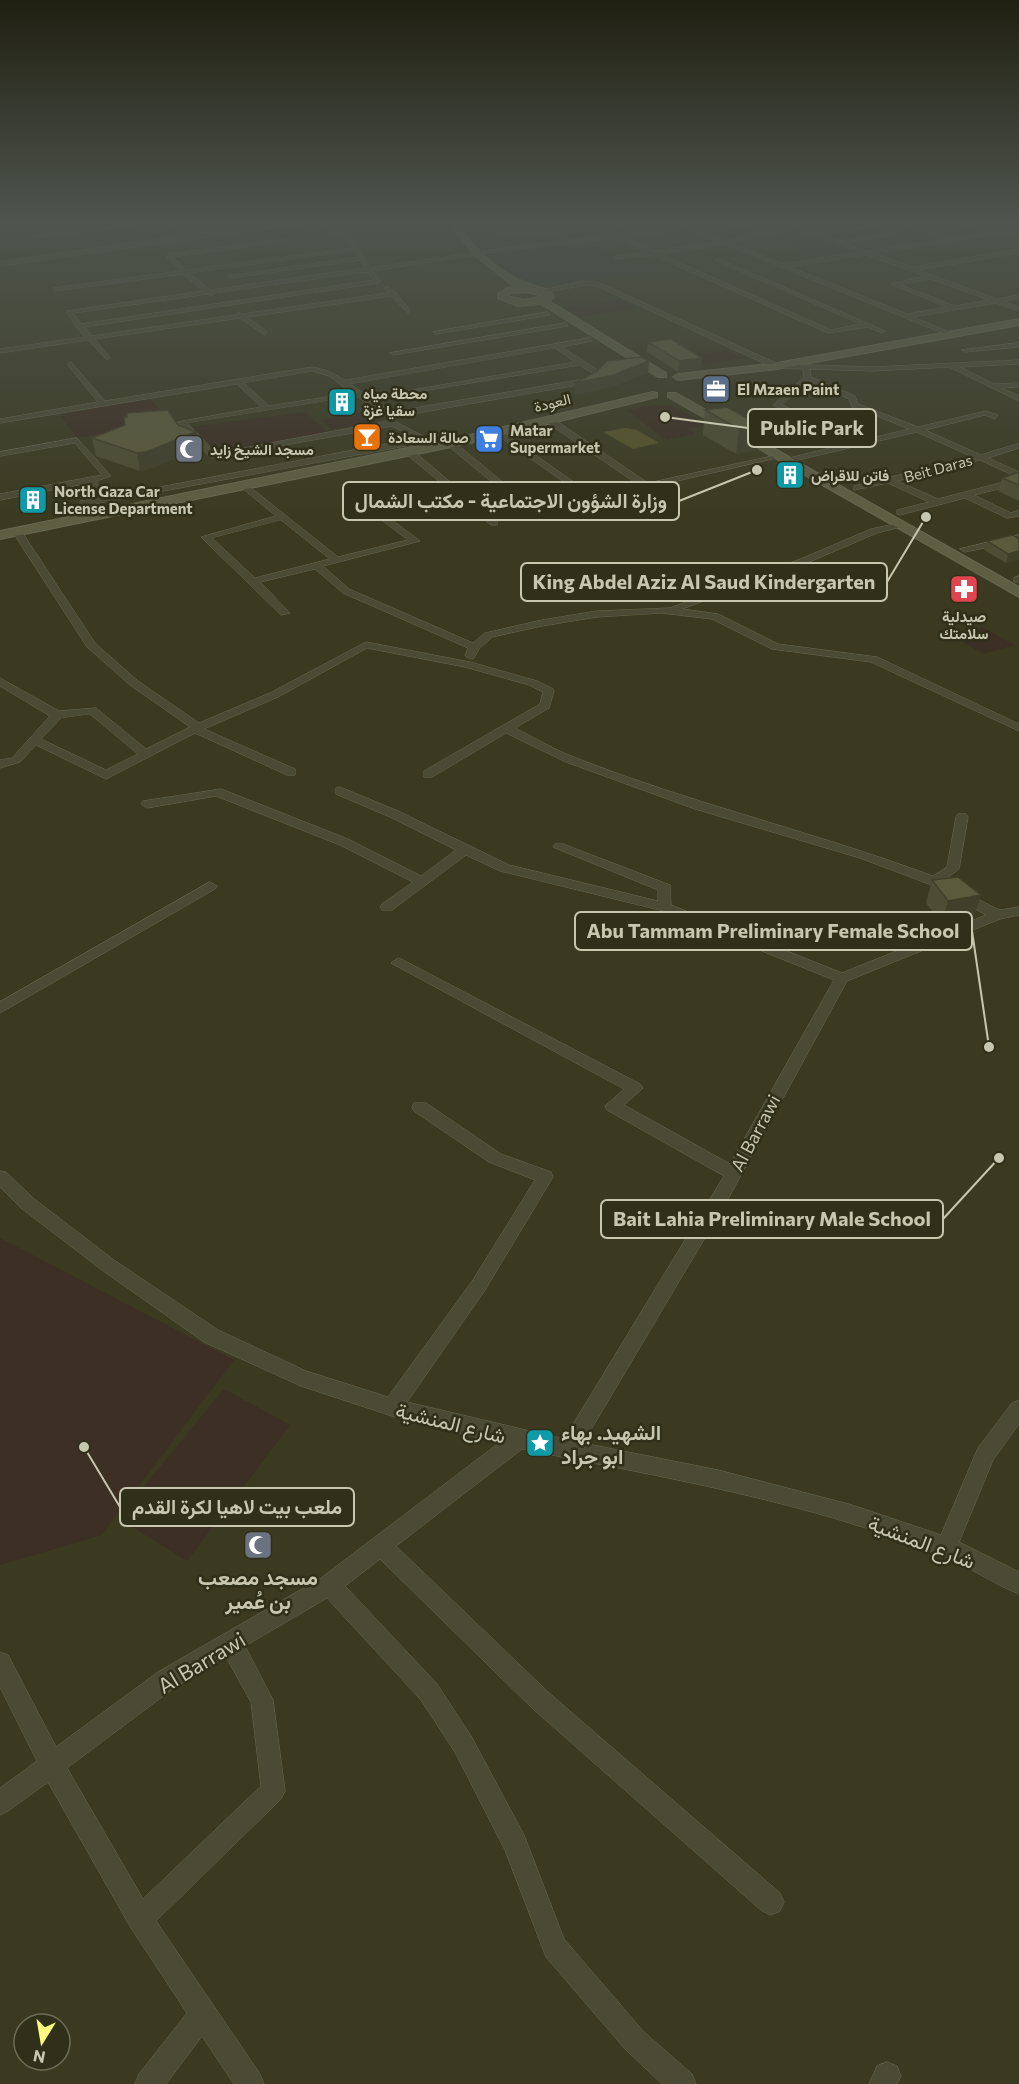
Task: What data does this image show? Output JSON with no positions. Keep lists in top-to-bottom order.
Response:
{
  "streets": {
    "main road": ["العودة"],
    "street": ["Beit Daras", "Al Barrawi", "شارع المنشية"]
  },
  "crossings": [
    ["Al Barrawi", "شارع المنشية"]
  ],
  "places": {
    "office": ["El Mzaen Paint"],
    "building": ["محطة مياه سقيا غزة", "فاتن للاقراض", "North Gaza Car License Department"],
    "other": [
      "Public Park",
      "وزارة الشؤون الاجتماعية - مكتب الشمال",
      "King Abdel Aziz Al Saud Kindergarten",
      "Abu Tammam Preliminary Female School",
      "Bait Lahia Preliminary Male School",
      "ملعب بيت لاهيا لكرة القدم"
    ],
    "bar": ["صالة السعادة"],
    "supermarket": ["Matar Supermarket"],
    "mosque": ["مسجد الشيخ زايد", "مسجد مصعب بن عُمير"],
    "pharmacy": ["صيدلية سلامتك"],
    "place": ["الشهيد. بهاء ابو جراد"]
  },
  "north": "bottom"
}
